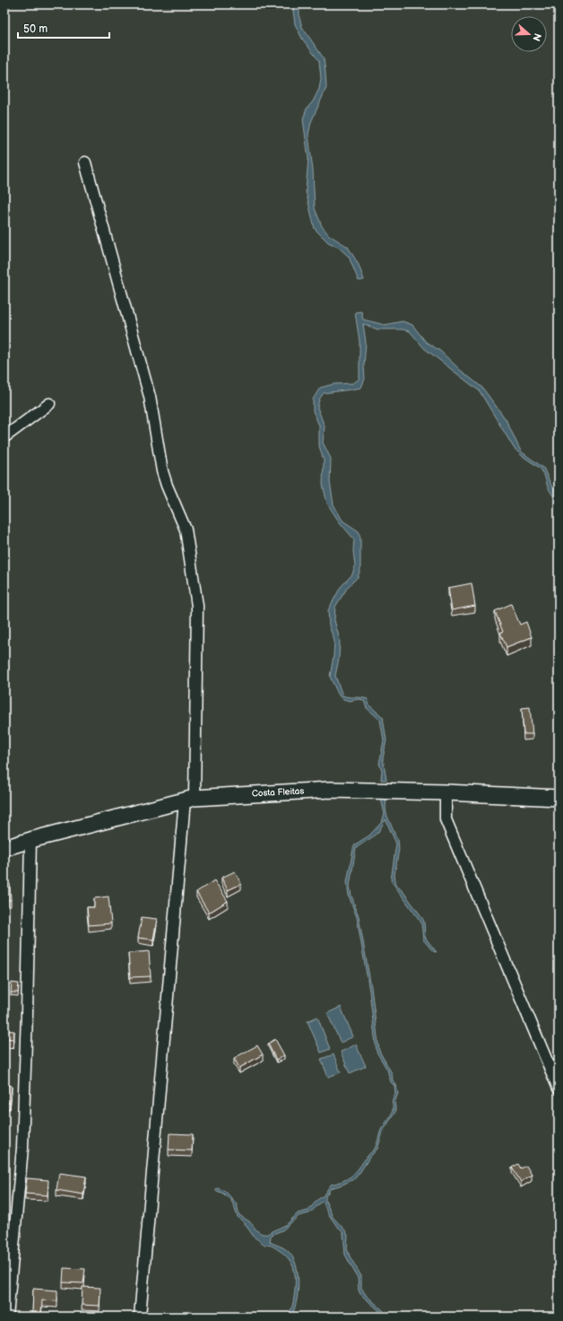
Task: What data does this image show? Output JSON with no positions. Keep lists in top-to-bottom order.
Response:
{
  "streets": {
    "main road": ["Costa Fleitas"]
  },
  "scale_bar": "50 m",
  "north": "right"
}
